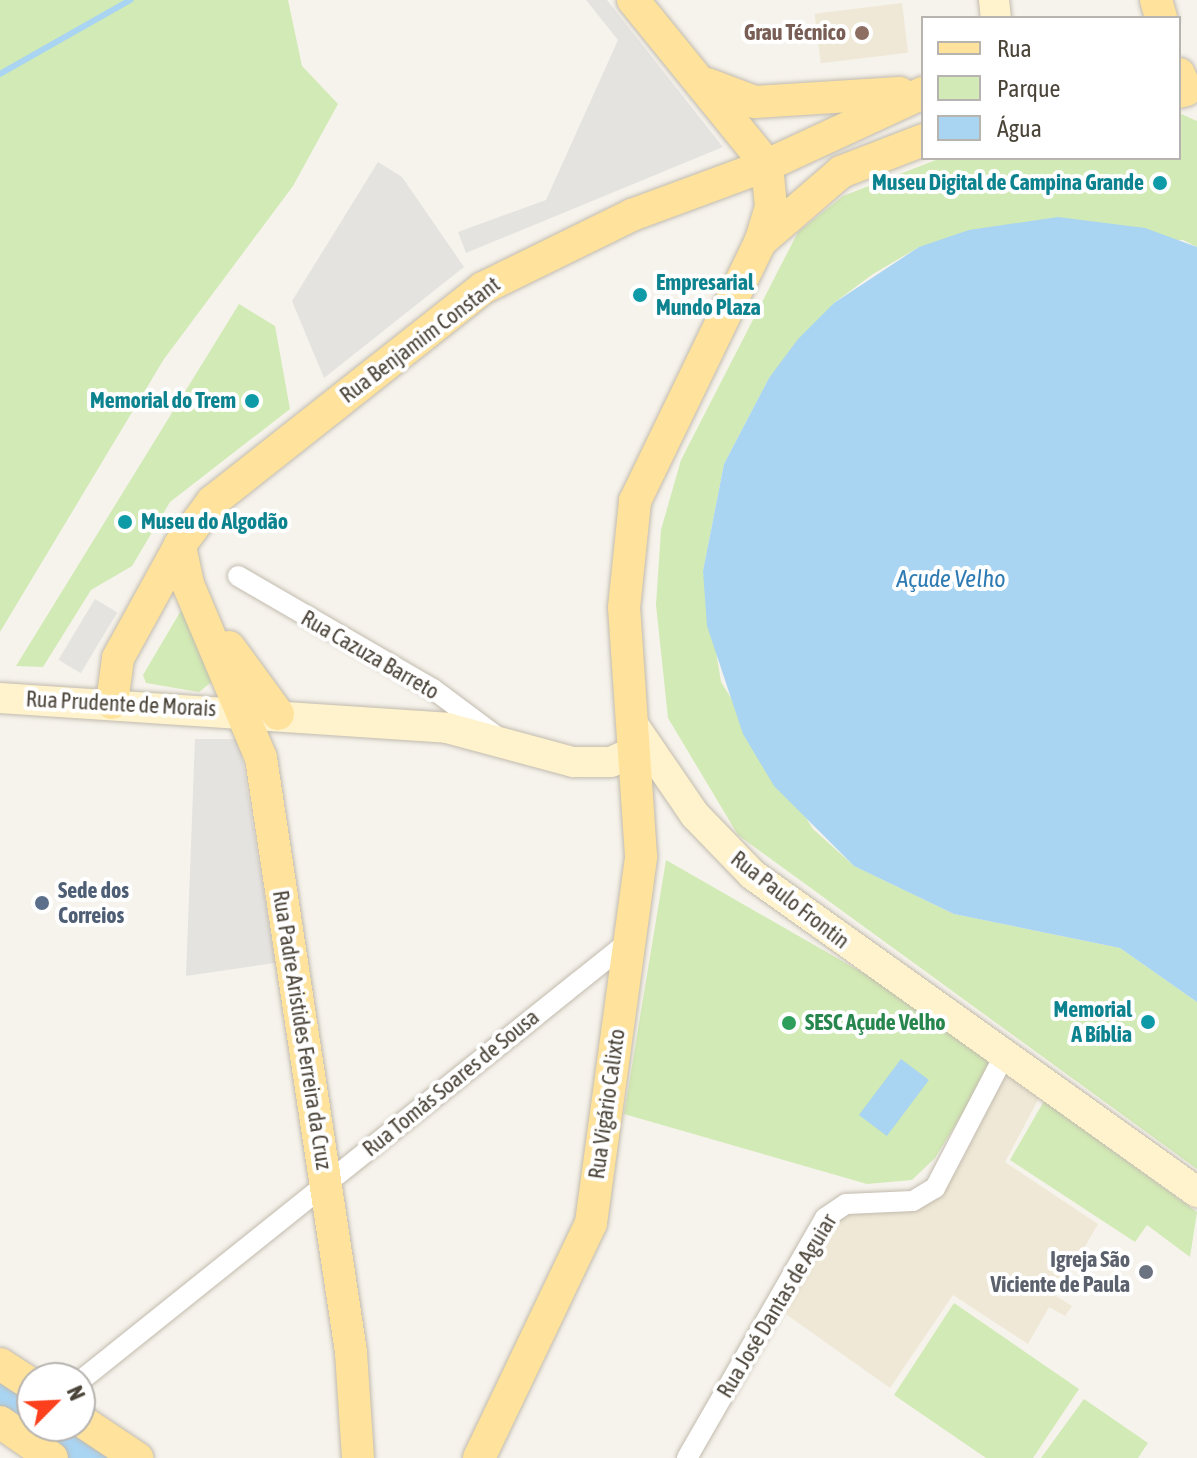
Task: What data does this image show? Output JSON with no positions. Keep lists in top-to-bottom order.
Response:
{
  "streets": {
    "main road": [
      "Rua Benjamim Constant",
      "Rua Cazuza Barreto",
      "Rua Prudente de Morais",
      "Rua Paulo Frontin",
      "Rua Padre Aristides Ferreira da Cruz",
      "Rua Vigário Calixto"
    ],
    "street": ["Rua Tomás Soares de Sousa", "Rua José Dantas de Aguiar"]
  },
  "crossings": [
    ["Rua Benjamim Constant", "Rua Prudente de Morais"],
    ["Rua Cazuza Barreto", "Rua Prudente de Morais"],
    ["Rua Cazuza Barreto", "Rua Paulo Frontin"],
    ["Rua Cazuza Barreto", "Rua Vigário Calixto"],
    ["Rua Prudente de Morais", "Rua Padre Aristides Ferreira da Cruz"],
    ["Rua Paulo Frontin", "Rua Vigário Calixto"],
    ["Rua Paulo Frontin", "Rua José Dantas de Aguiar"],
    ["Rua Padre Aristides Ferreira da Cruz", "Rua Tomás Soares de Sousa"],
    ["Rua Tomás Soares de Sousa", "Rua Vigário Calixto"]
  ],
  "water": ["Açude Velho"],
  "places": [
    "Grau Técnico",
    "Museu Digital de Campina Grande",
    "Empresarial Mundo Plaza",
    "Memorial do Trem",
    "Museu do Algodão",
    "Sede dos Correios",
    "Memorial A Bíblia",
    "SESC Açude Velho",
    "Igreja São Viciente de Paula"
  ],
  "legend": ["Rua", "Parque", "Água"],
  "north": "top right"
}
